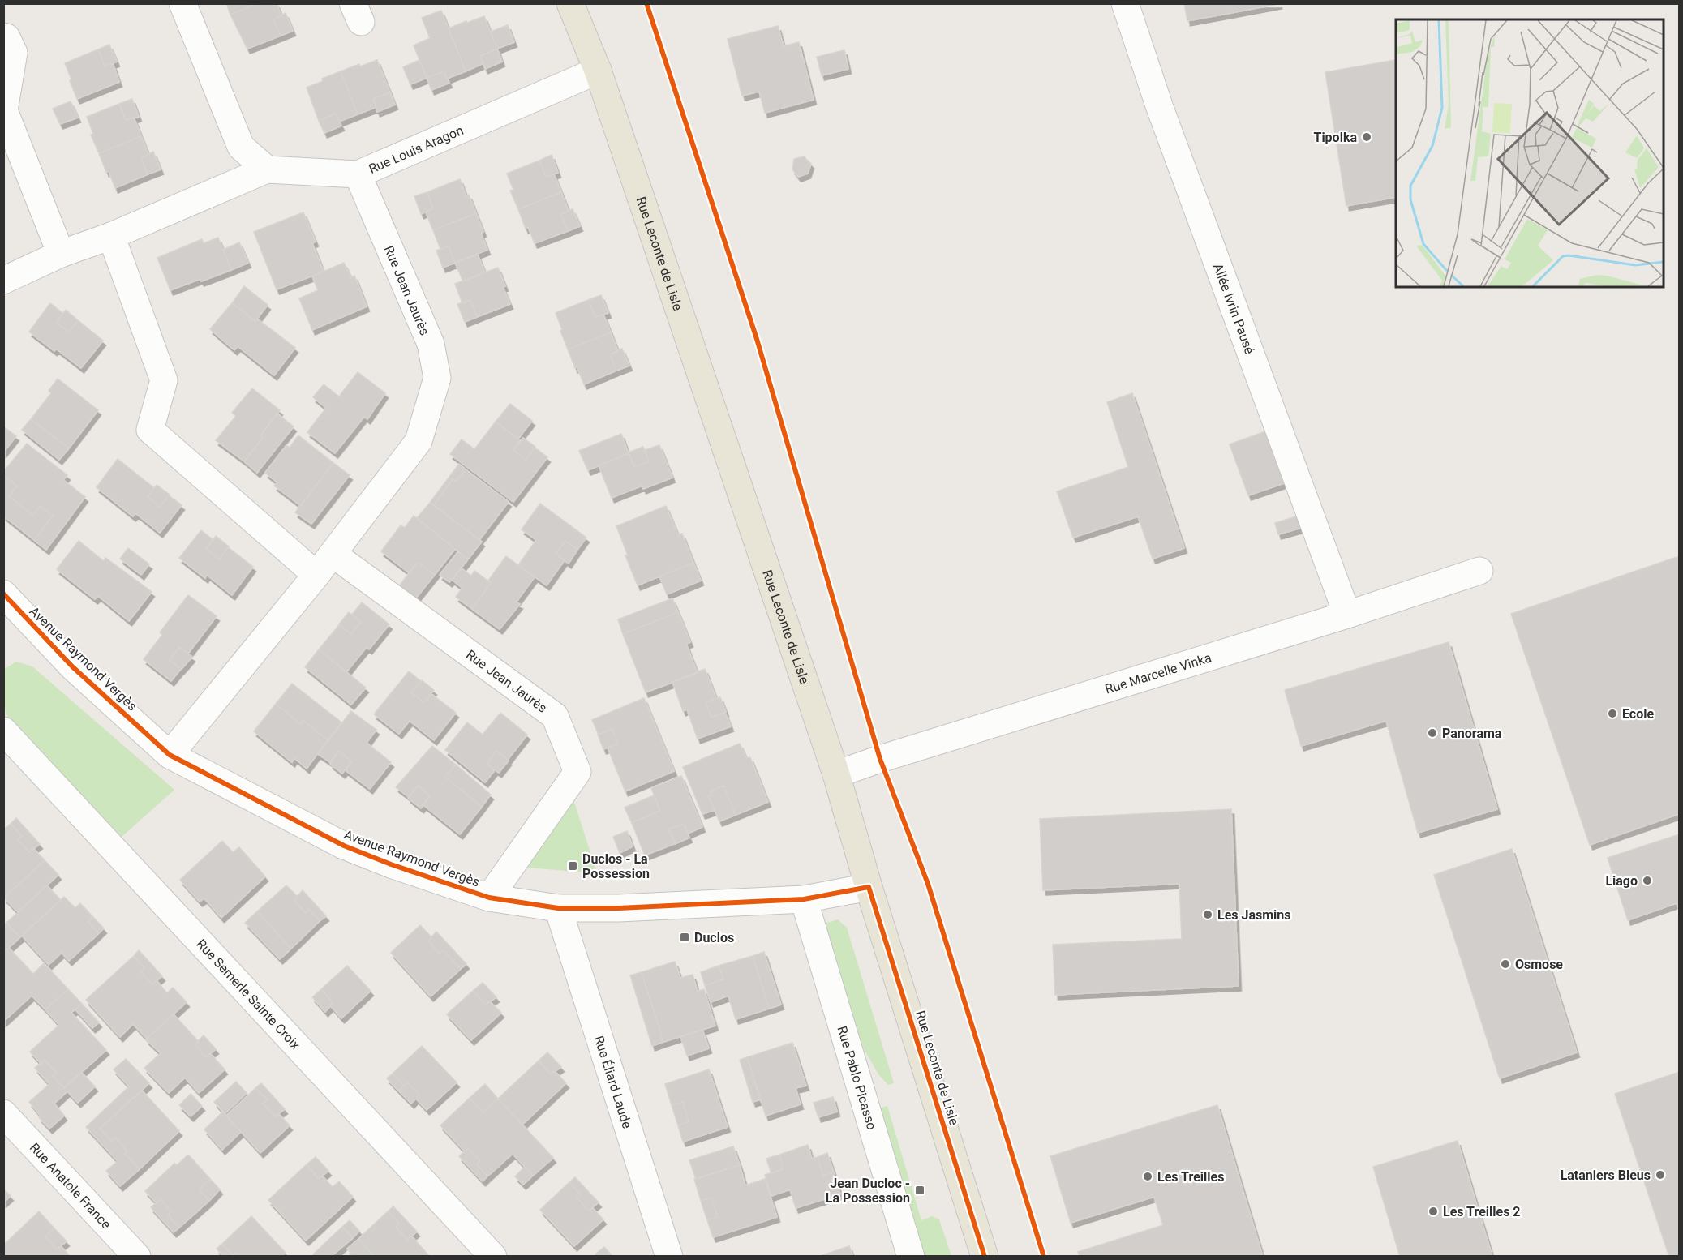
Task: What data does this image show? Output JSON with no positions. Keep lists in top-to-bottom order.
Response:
{
  "streets": {
    "main road": ["Rue Leconte de Lisle"],
    "street": [
      "Rue Louis Aragon",
      "Rue Jean Jaurès",
      "Allée Ivrin Pausé",
      "Avenue Raymond Vergès",
      "Rue Marcelle Vinka",
      "Rue Semerle Sainte Croix",
      "Rue Pablo Picasso",
      "Rue Éliard Laude",
      "Rue Anatole France"
    ]
  },
  "crossings": [
    ["Rue Louis Aragon", "Rue Leconte de Lisle"],
    ["Rue Louis Aragon", "Rue Jean Jaurès"],
    ["Rue Leconte de Lisle", "Avenue Raymond Vergès"],
    ["Rue Leconte de Lisle", "Rue Marcelle Vinka"],
    ["Rue Jean Jaurès", "Avenue Raymond Vergès"],
    ["Allée Ivrin Pausé", "Rue Marcelle Vinka"],
    ["Avenue Raymond Vergès", "Rue Pablo Picasso"],
    ["Avenue Raymond Vergès", "Rue Éliard Laude"]
  ],
  "places": {
    "other": [
      "Tipolka",
      "Ecole",
      "Panorama",
      "Liago",
      "Les Jasmins",
      "Osmose",
      "Lataniers Bleus",
      "Les Treilles",
      "Les Treilles 2"
    ],
    "transit": ["Duclos - La Possession", "Duclos", "Jean Ducloc - La Possession"]
  }
}
